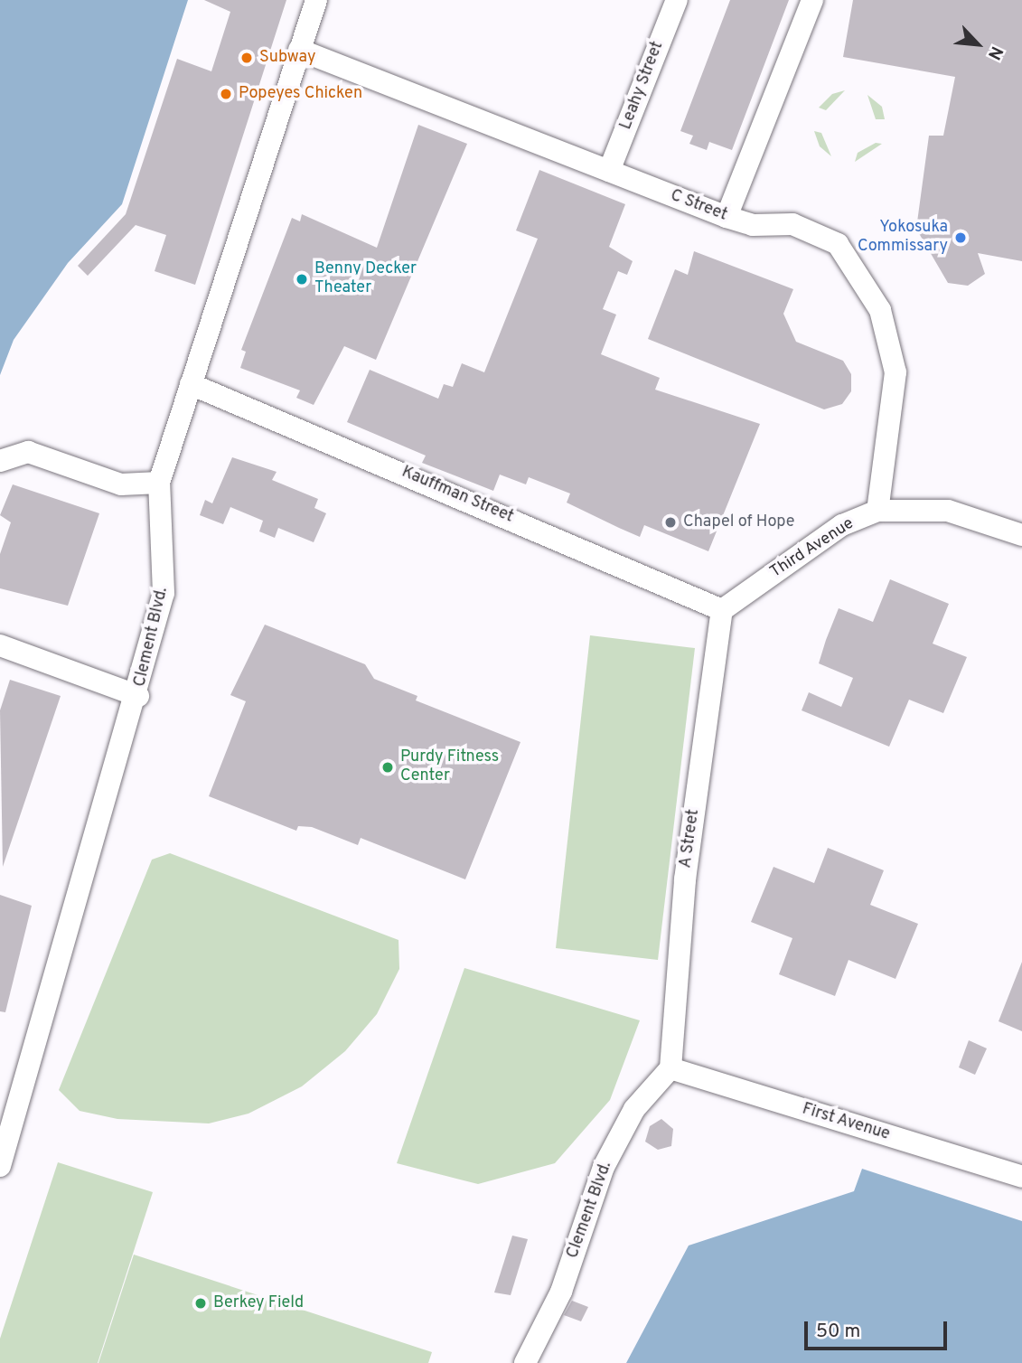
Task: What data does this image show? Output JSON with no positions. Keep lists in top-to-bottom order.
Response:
{
  "streets": {
    "street": [
      "Leahy Street",
      "C Street",
      "Kauffman Street",
      "Third Avenue",
      "Clement Blvd.",
      "A Street",
      "First Avenue"
    ]
  },
  "crossings": [
    ["Leahy Street", "C Street"],
    ["C Street", "Third Avenue"],
    ["C Street", "Clement Blvd."],
    ["Kauffman Street", "Third Avenue"],
    ["Kauffman Street", "Clement Blvd."],
    ["Kauffman Street", "A Street"],
    ["Third Avenue", "A Street"],
    ["Clement Blvd.", "A Street"],
    ["Clement Blvd.", "First Avenue"],
    ["A Street", "First Avenue"]
  ],
  "places": [
    "Subway",
    "Popeyes Chicken",
    "Yokosuka Commissary",
    "Benny Decker Theater",
    "Chapel of Hope",
    "Purdy Fitness Center",
    "Berkey Field"
  ],
  "scale_bar": "50 m",
  "north": "bottom right"
}
